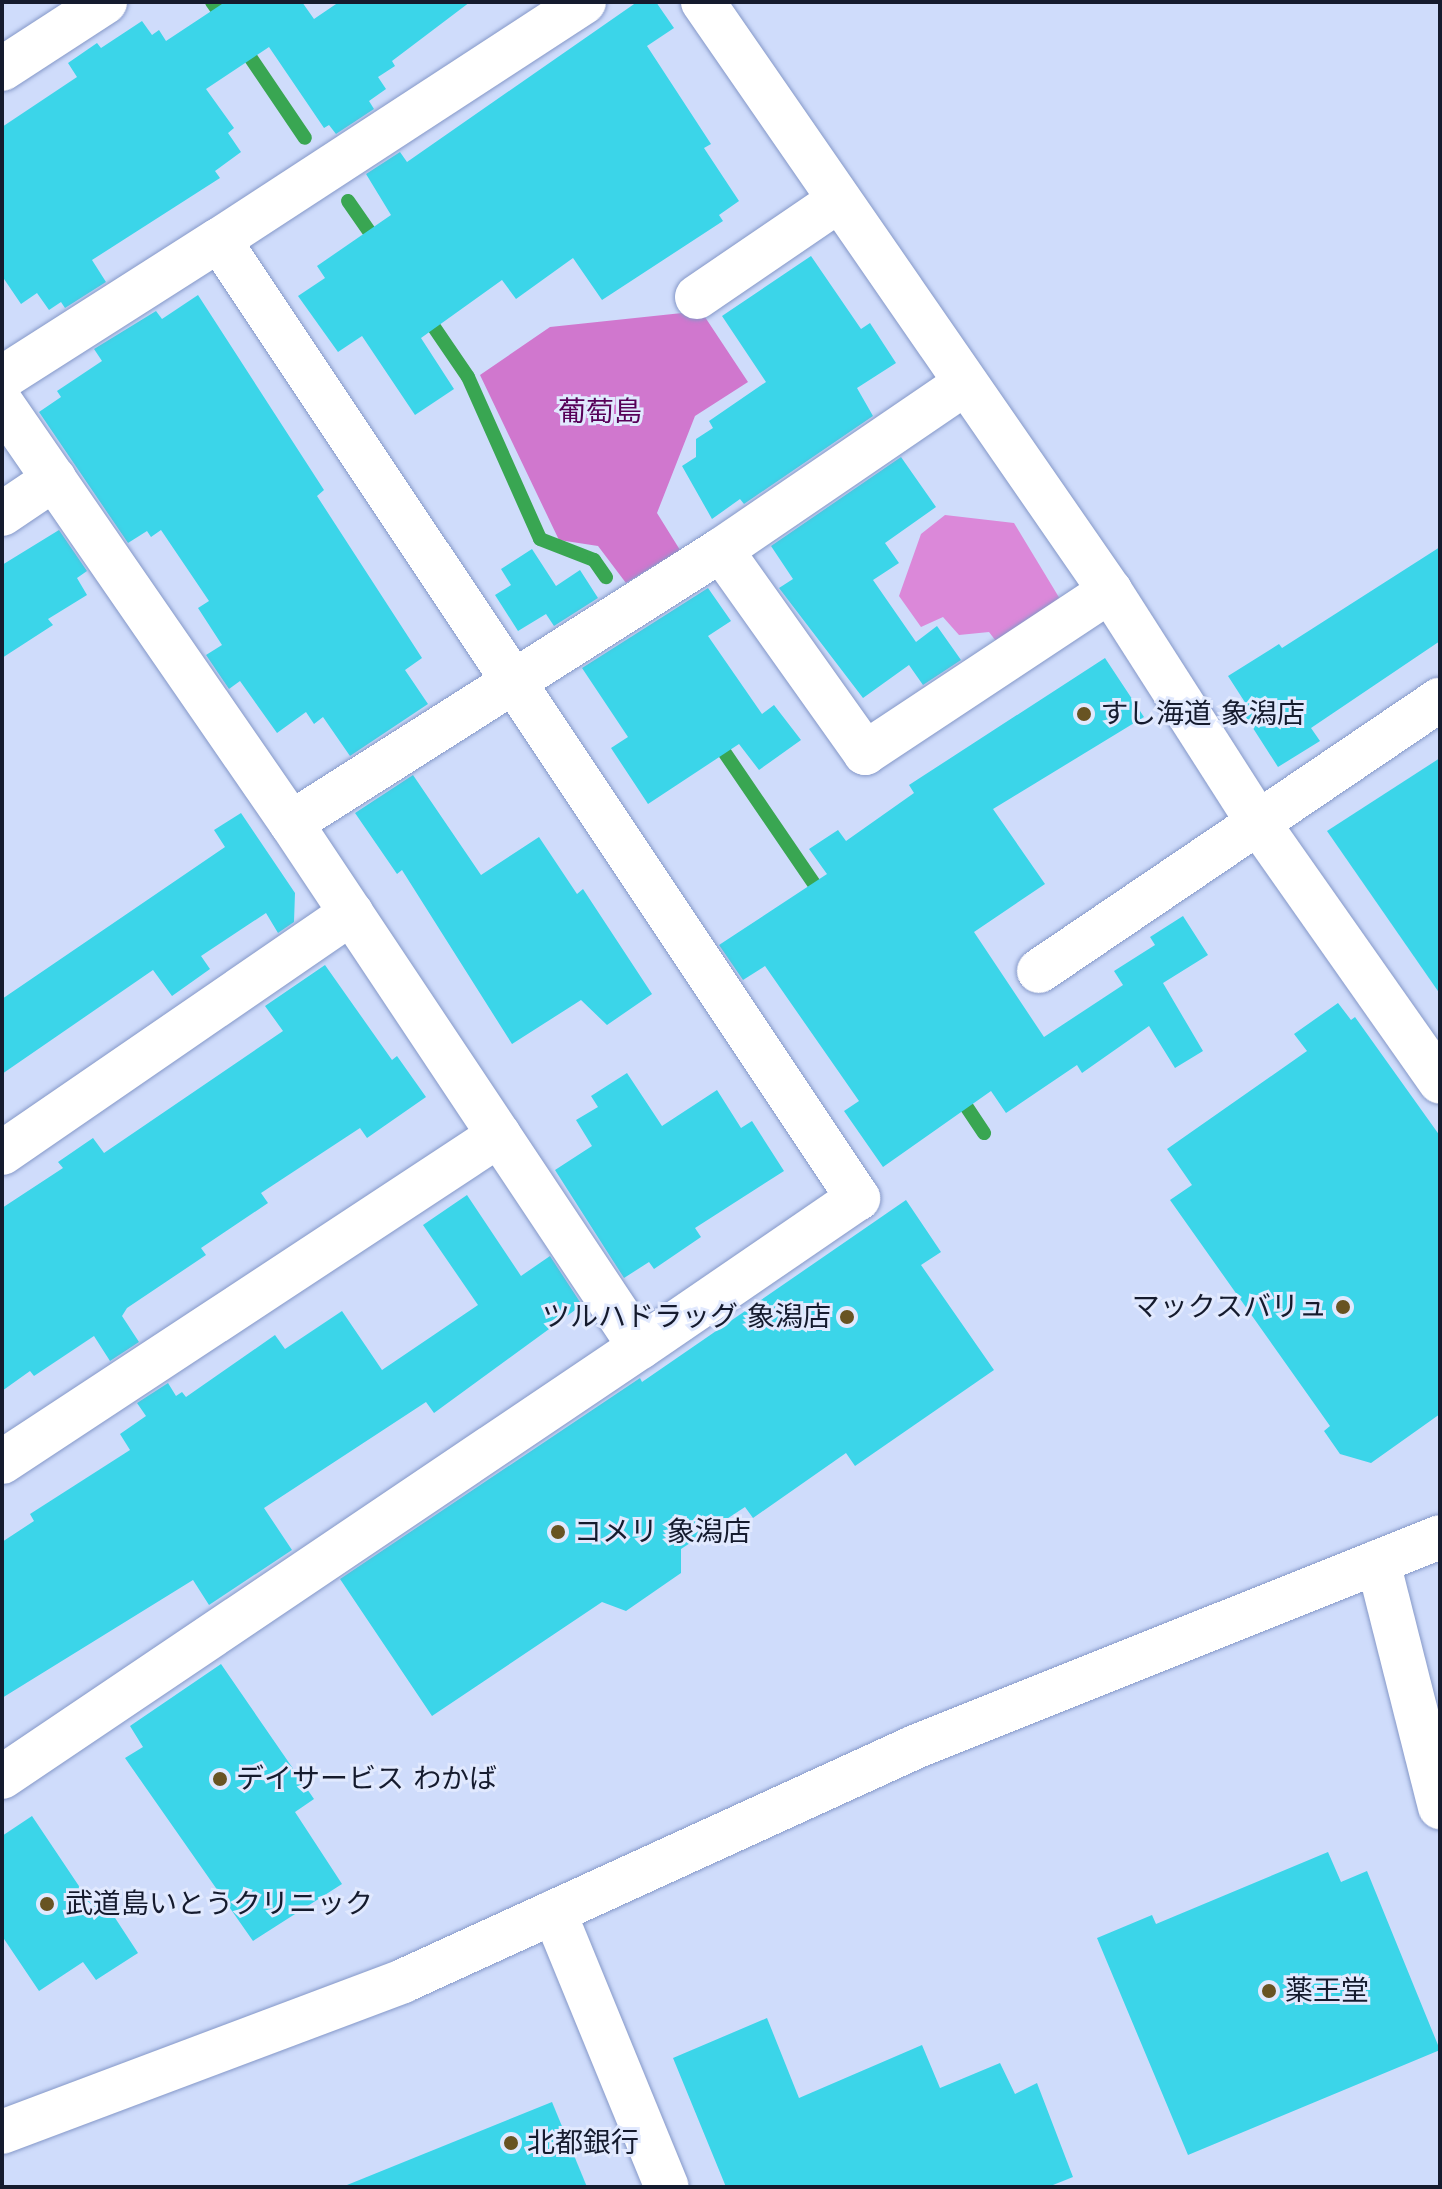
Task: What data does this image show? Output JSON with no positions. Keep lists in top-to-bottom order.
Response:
{
  "parks": ["葡萄島"],
  "places": [
    "すし海道 象潟店",
    "マックスバリュ",
    "ツルハドラッグ 象潟店",
    "コメリ 象潟店",
    "デイサービス わかば",
    "武道島いとうクリニック",
    "薬王堂",
    "北都銀行"
  ]
}
